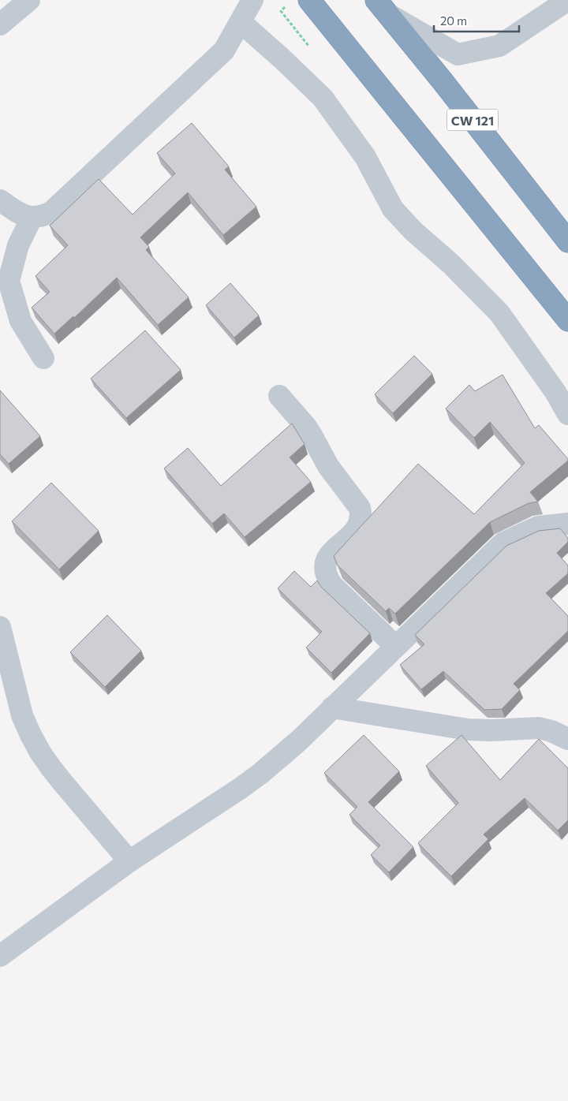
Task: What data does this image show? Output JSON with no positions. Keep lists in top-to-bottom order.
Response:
{
  "streets": {
    "highway": ["CW 121"]
  },
  "scale_bar": "20 m"
}
